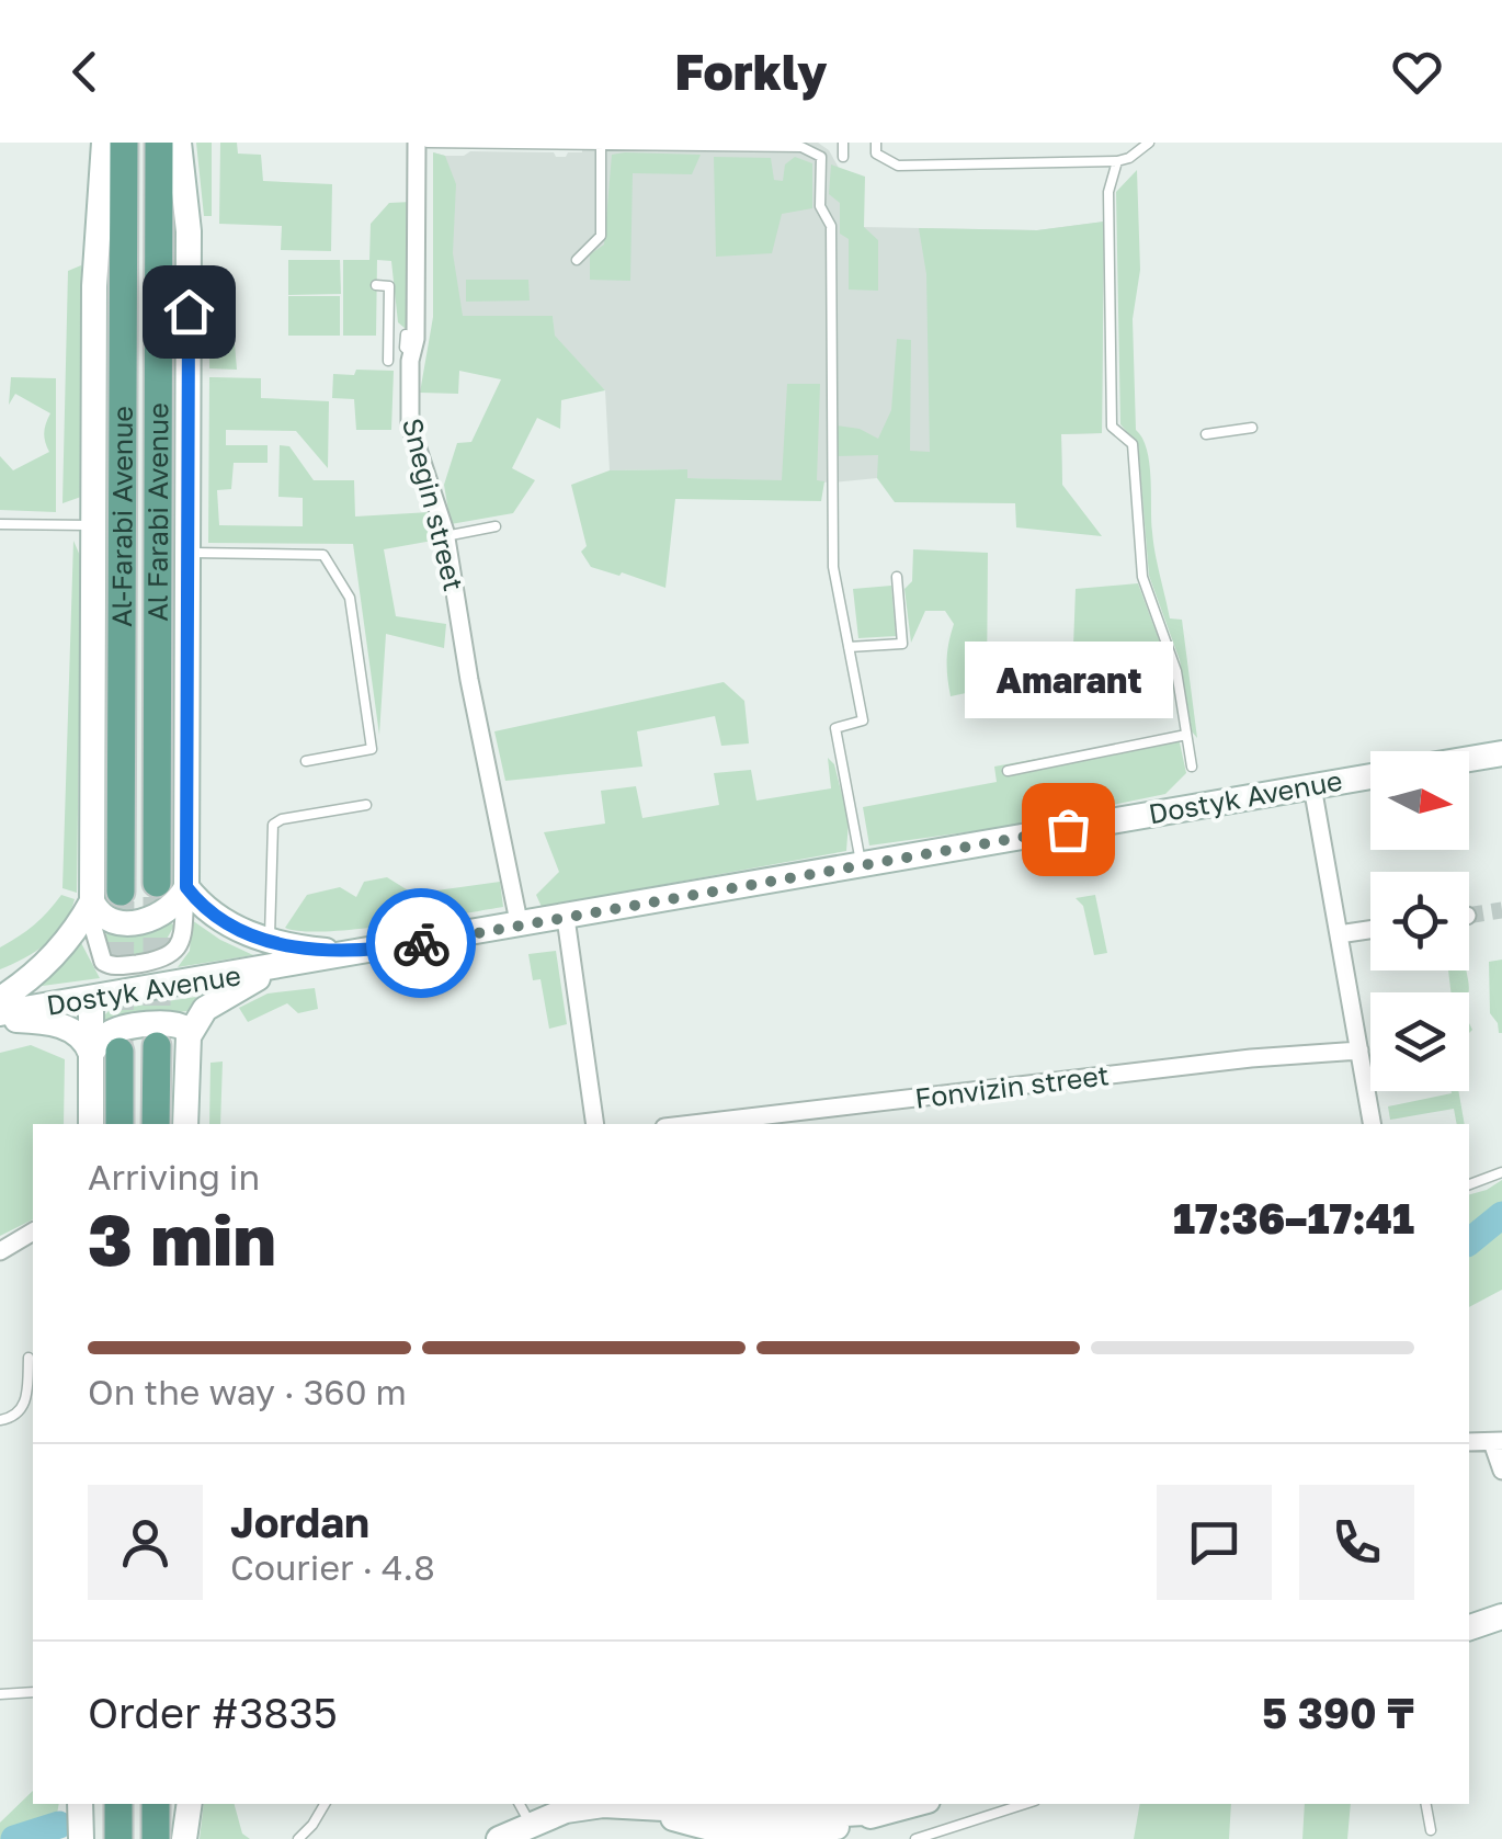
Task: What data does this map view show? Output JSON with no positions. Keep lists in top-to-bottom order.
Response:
{
  "streets": {
    "main road": ["Al Farabi Avenue", "Al-Farabi Avenue", "Dostyk Avenue"],
    "street": ["Snegin street", "Fonvizin street"]
  },
  "crossings": [
    ["Snegin street", "Dostyk Avenue"]
  ],
  "places": ["Amarant"],
  "north": "right",
  "page": {
    "header": "Forkly",
    "bubble": "Amarant",
    "heading": ["3 min", "Arriving in", "17:36–17:41"],
    "panel": [
      "Jordan",
      "Courier · 4.8",
      "Order #3835",
      "5 390 ₸"
    ],
    "bar": "On the way · 360 m"
  }
}
